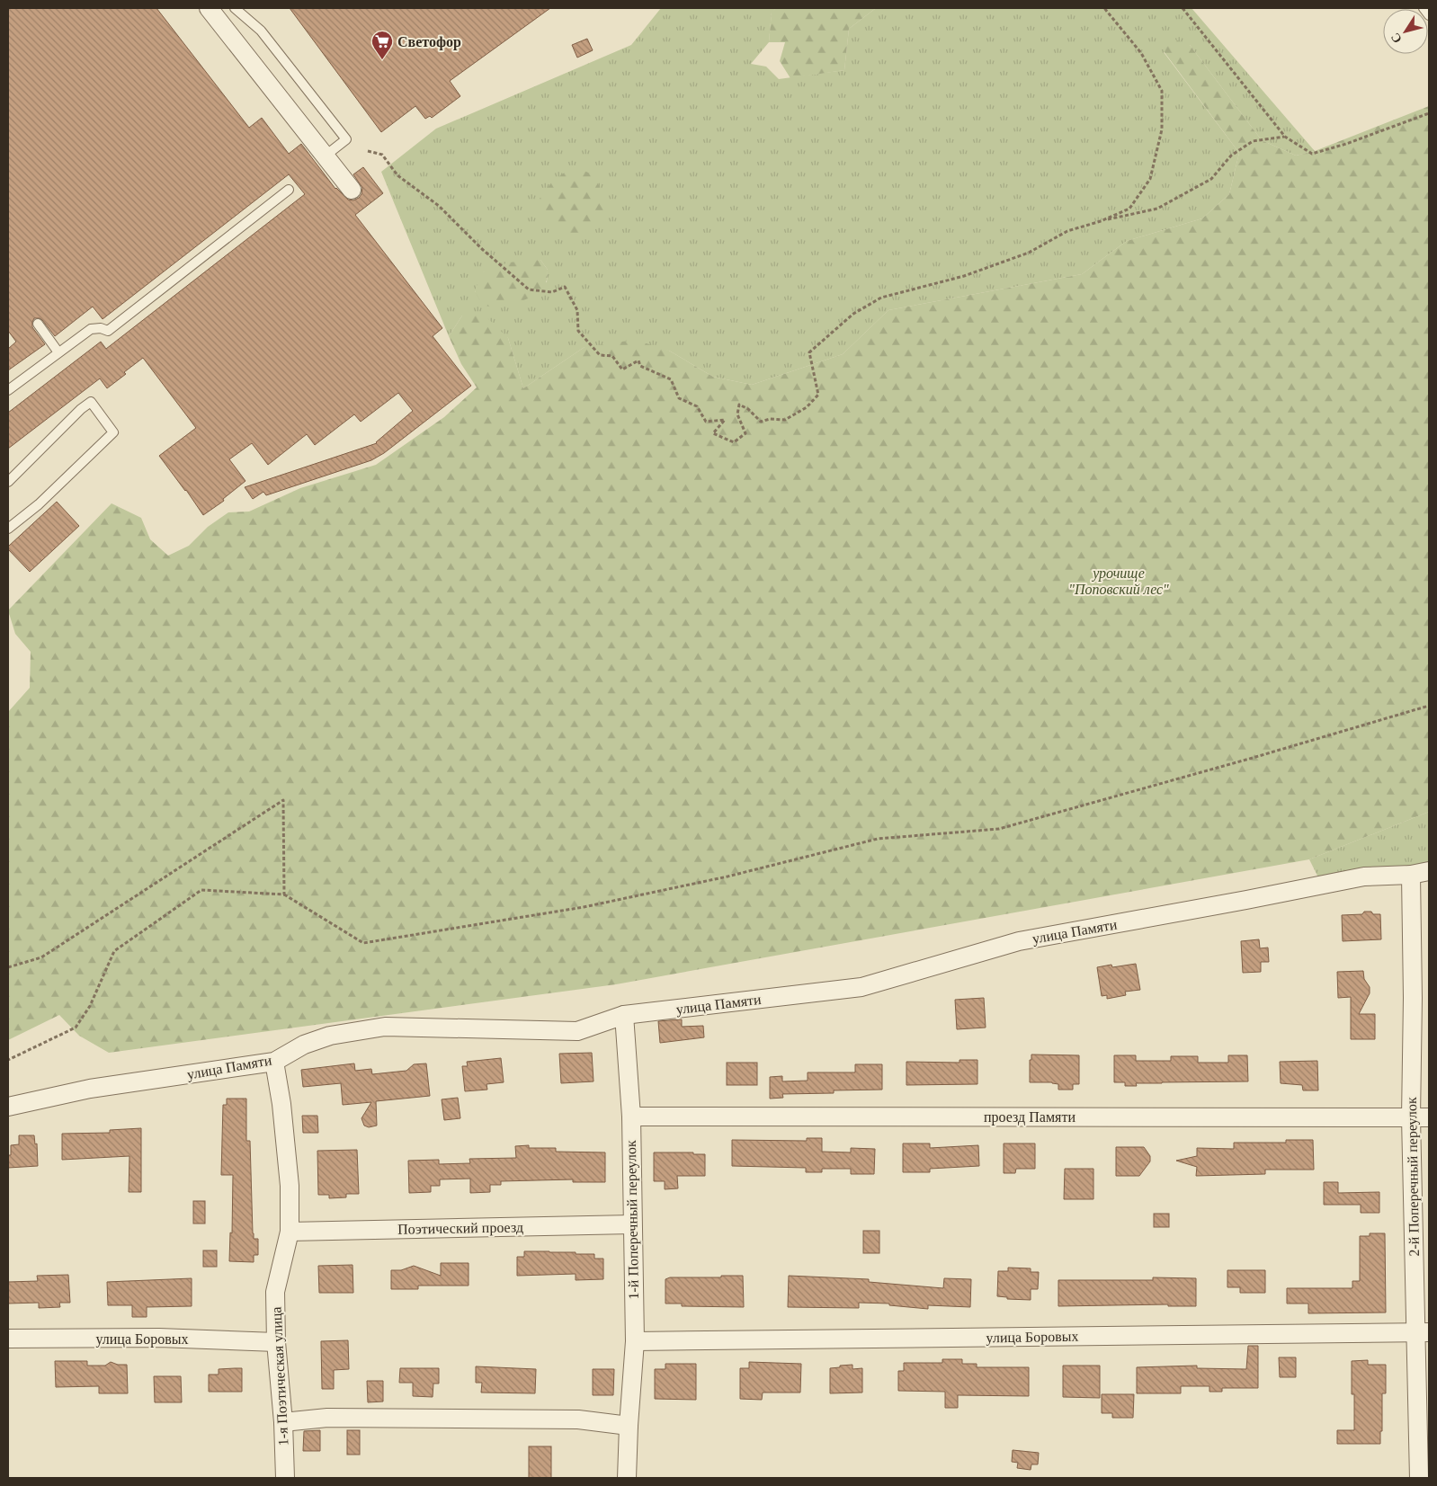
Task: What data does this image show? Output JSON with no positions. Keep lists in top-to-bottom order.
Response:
{
  "streets": {
    "street": [
      "улица Памяти",
      "проезд Памяти",
      "2-й Поперечный переулок",
      "1-й Поперечный переулок",
      "Поэтический проезд",
      "улица Боровых",
      "1-я Поэтическая улица"
    ]
  },
  "crossings": [
    ["улица Памяти", "2-й Поперечный переулок"],
    ["улица Памяти", "1-й Поперечный переулок"],
    ["улица Памяти", "1-я Поэтическая улица"],
    ["проезд Памяти", "2-й Поперечный переулок"],
    ["проезд Памяти", "1-й Поперечный переулок"],
    ["2-й Поперечный переулок", "улица Боровых"],
    ["1-й Поперечный переулок", "Поэтический проезд"],
    ["1-й Поперечный переулок", "улица Боровых"],
    ["Поэтический проезд", "1-я Поэтическая улица"],
    ["улица Боровых", "1-я Поэтическая улица"]
  ],
  "parks": ["урочище \"Поповский лес\""],
  "places": {
    "supermarket": ["Светофор"]
  },
  "north": "bottom left"
}
